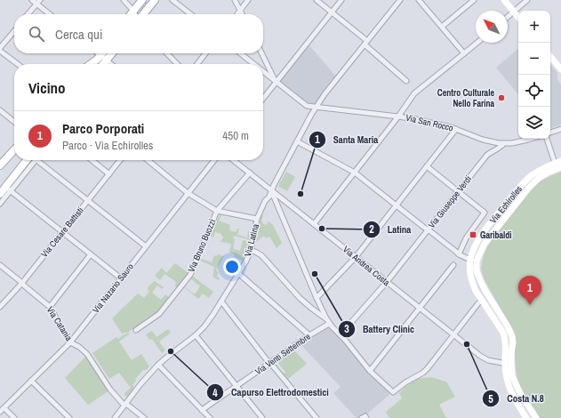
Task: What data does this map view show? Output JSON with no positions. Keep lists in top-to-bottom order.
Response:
{
  "streets": {
    "street": [
      "Via San Rocco",
      "Via Giuseppe Verdi",
      "Via Echirolles",
      "Via Cesare Battisti",
      "Via Latina",
      "Via Bruno Buozzi",
      "Via Andrea Costa",
      "Via Nazario Sauro",
      "Via Catania",
      "Via Venti Settembre"
    ]
  },
  "crossings": [
    ["Via San Rocco", "Via Giuseppe Verdi"],
    ["Via San Rocco", "Via Latina"],
    ["Via Giuseppe Verdi", "Via Andrea Costa"],
    ["Via Echirolles", "Via Andrea Costa"],
    ["Via Cesare Battisti", "Via Catania"],
    ["Via Latina", "Via Andrea Costa"],
    ["Via Latina", "Via Catania"],
    ["Via Bruno Buozzi", "Via Andrea Costa"],
    ["Via Nazario Sauro", "Via Catania"]
  ],
  "places": {
    "other": [
      "Centro Culturale Nello Farina",
      "Santa Maria",
      "Latina",
      "Battery Clinic",
      "Costa N.8",
      "Capurso Elettrodomestici"
    ],
    "transit": ["Garibaldi"]
  },
  "north": "top left",
  "page": {
    "map_buttons": ["+", "−"],
    "search": "Cerca qui",
    "heading": "Vicino",
    "list": [
      {
        "mark": "1",
        "name": "Parco Porporati",
        "note": "Parco · Via Echirolles",
        "value": "450 m"
      }
    ],
    "pins": "1"
  }
}
